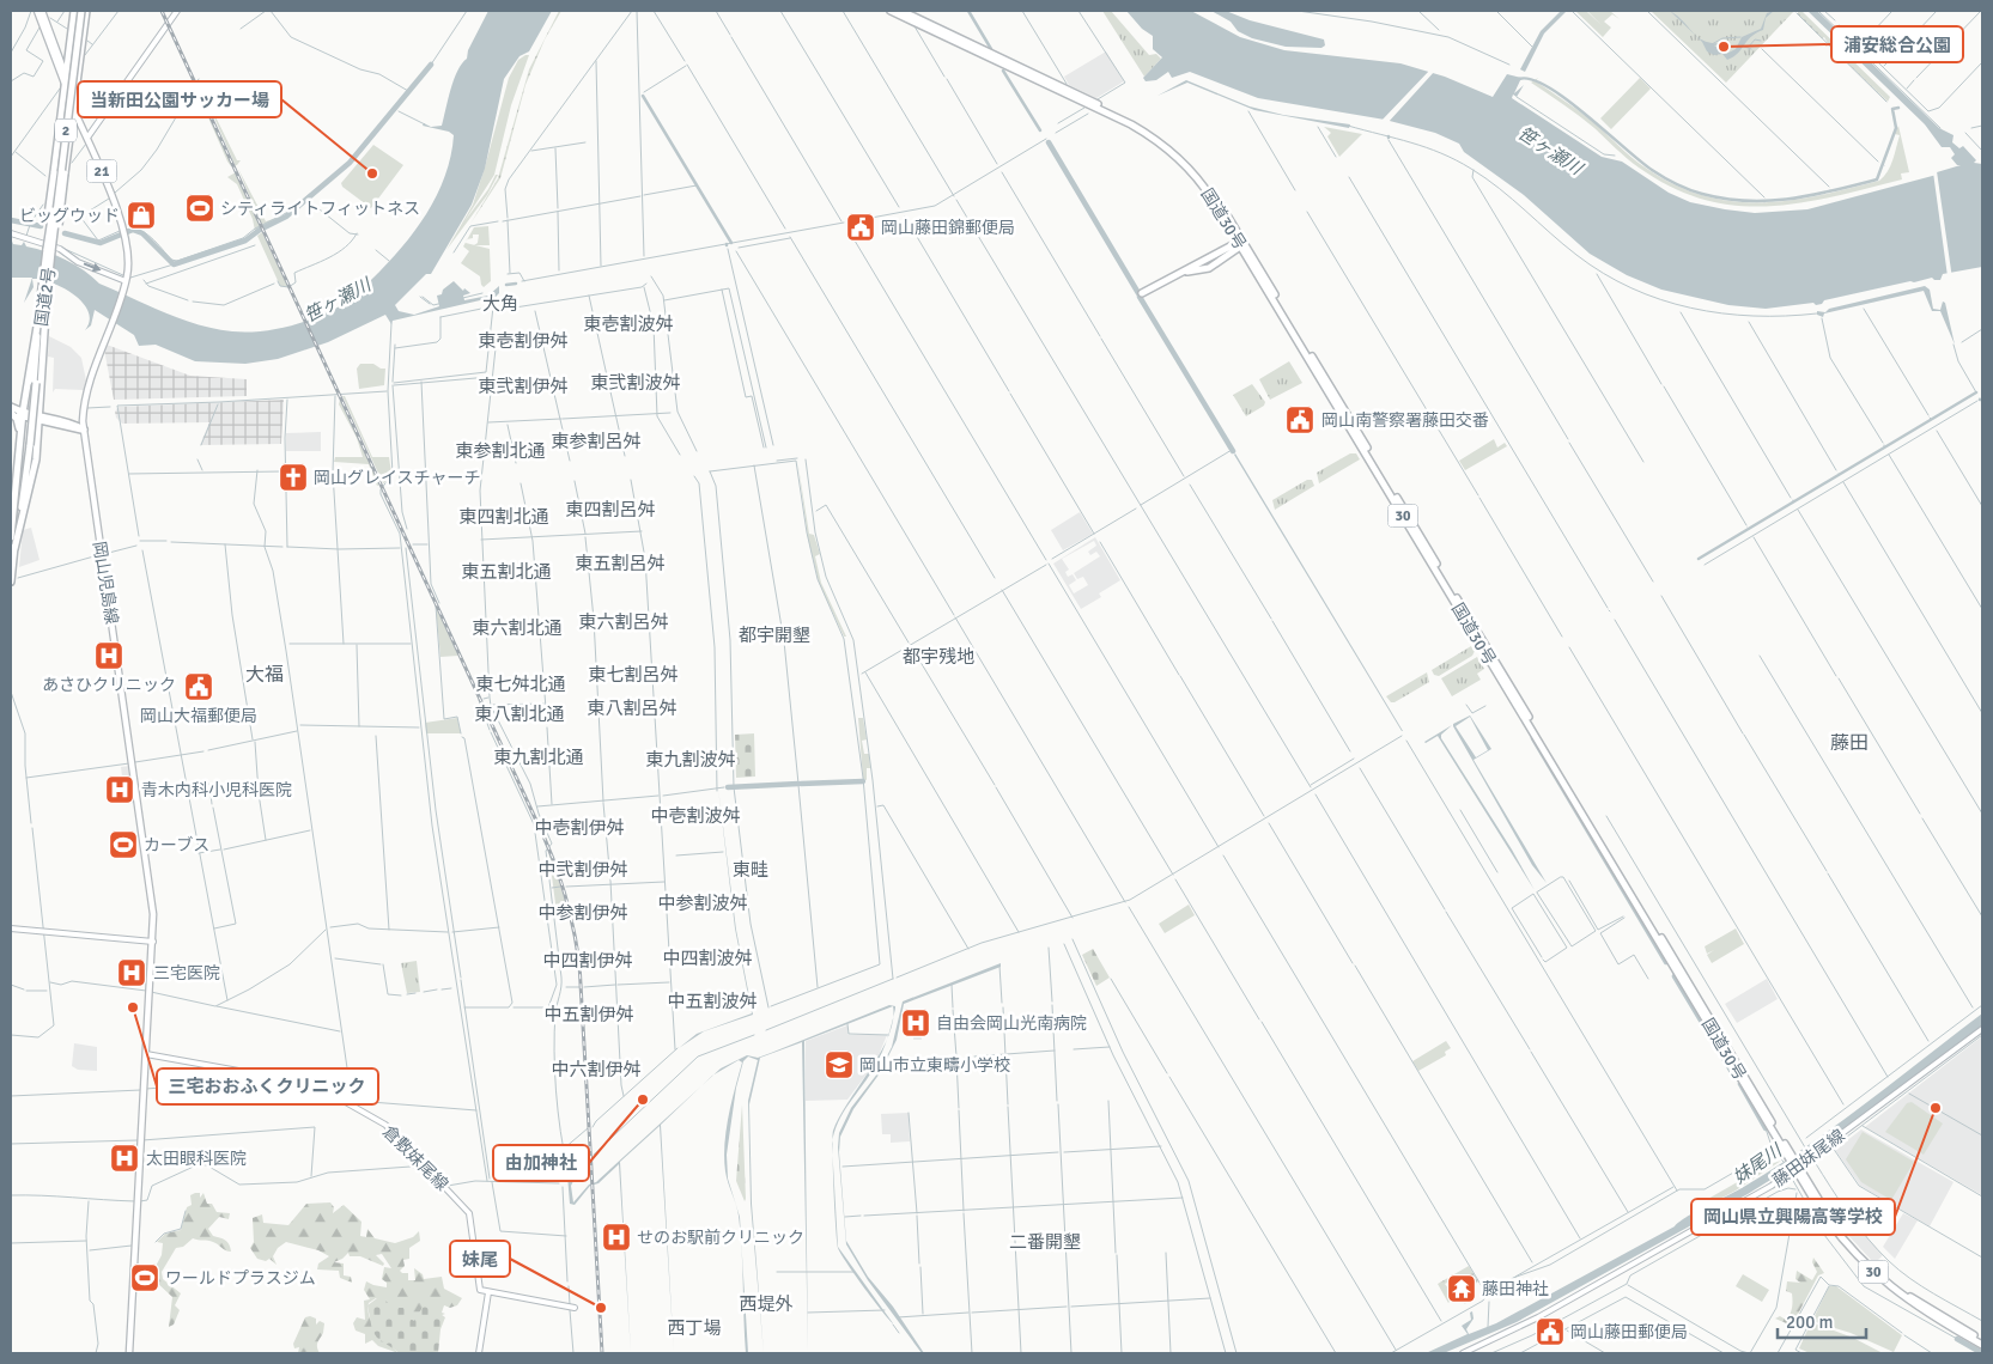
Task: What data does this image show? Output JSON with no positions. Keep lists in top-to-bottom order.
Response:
{
  "streets": {
    "highway": [
      "2",
      "国道30号",
      "国道2号",
      "30"
    ],
    "main road": [
      "21",
      "岡山児島線",
      "倉敷妹尾線",
      "藤田妹尾線"
    ]
  },
  "crossings": [
    ["2", "国道2号"],
    ["国道30号", "藤田妹尾線"],
    ["岡山児島線", "倉敷妹尾線"]
  ],
  "districts": [
    "大角",
    "東壱割波舛",
    "東壱割伊舛",
    "東弐割波舛",
    "東弐割伊舛",
    "東参割呂舛",
    "東参割北通",
    "東四割呂舛",
    "東四割北通",
    "東五割呂舛",
    "東五割北通",
    "東六割呂舛",
    "東六割北通",
    "都宇開墾",
    "都宇残地",
    "大福",
    "東七割呂舛",
    "東七舛北通",
    "東八割呂舛",
    "東八割北通",
    "藤田",
    "東九割北通",
    "東九割波舛",
    "中壱割波舛",
    "中壱割伊舛",
    "中弐割伊舛",
    "東畦",
    "中参割波舛",
    "中参割伊舛",
    "中四割波舛",
    "中四割伊舛",
    "中五割波舛",
    "中五割伊舛",
    "中六割伊舛",
    "二番開墾",
    "西堤外",
    "西丁場"
  ],
  "water": ["笹ヶ瀬川", "妹尾川"],
  "places": {
    "other": [
      "浦安総合公園",
      "当新田公園サッカー場",
      "三宅おおふくクリニック",
      "由加神社",
      "岡山県立興陽高等学校",
      "妹尾"
    ],
    "sports": ["シティライトフィットネス", "カーブス", "ワールドプラスジム"],
    "shop": ["ビッグウッド"],
    "public building": [
      "岡山藤田錦郵便局",
      "岡山南警察署藤田交番",
      "岡山大福郵便局",
      "岡山藤田郵便局"
    ],
    "church": ["岡山グレイスチャーチ"],
    "hospital": [
      "あさひクリニック",
      "青木内科小児科医院",
      "三宅医院",
      "自由会岡山光南病院",
      "太田眼科医院",
      "せのお駅前クリニック"
    ],
    "school or university": ["岡山市立東疇小学校"],
    "temple": ["藤田神社"]
  },
  "scale_bar": "200 m"
}
